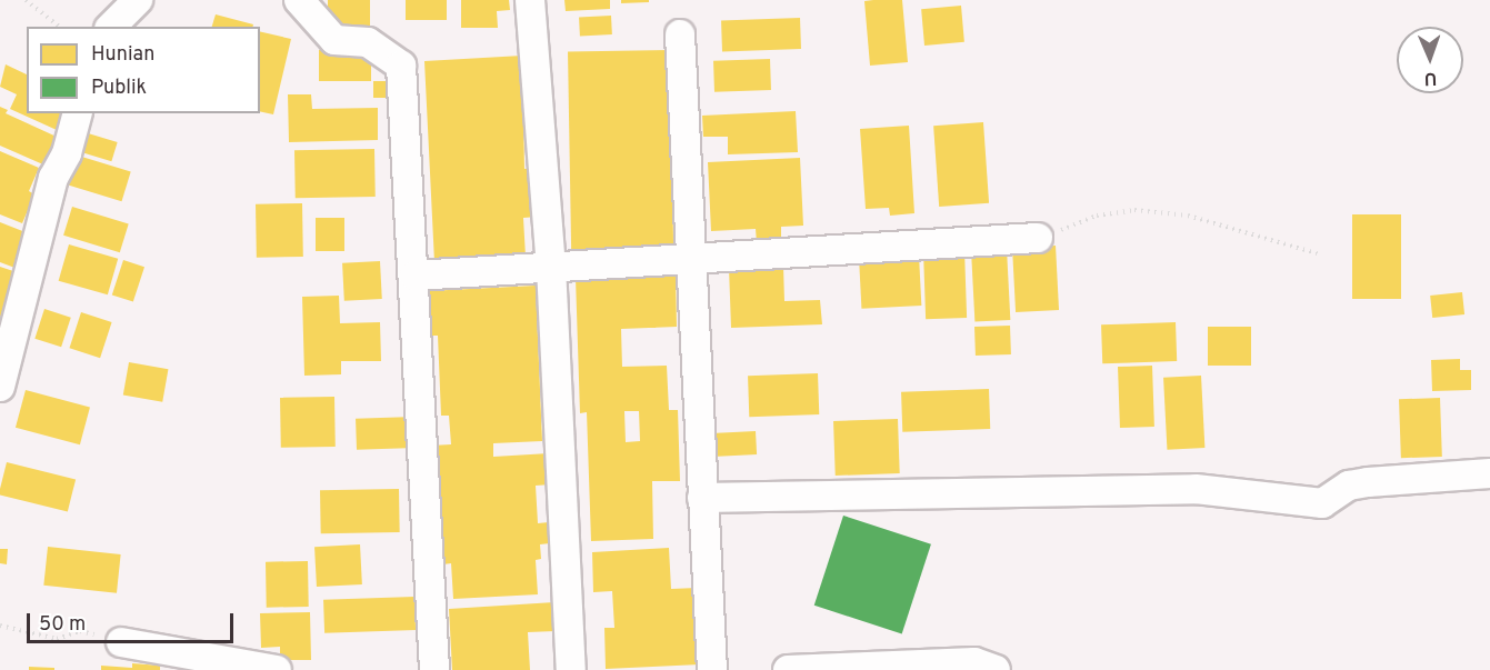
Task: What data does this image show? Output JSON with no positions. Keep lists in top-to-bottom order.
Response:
{
  "legend": ["Hunian", "Publik"],
  "scale_bar": "50 m",
  "north": "bottom"
}
